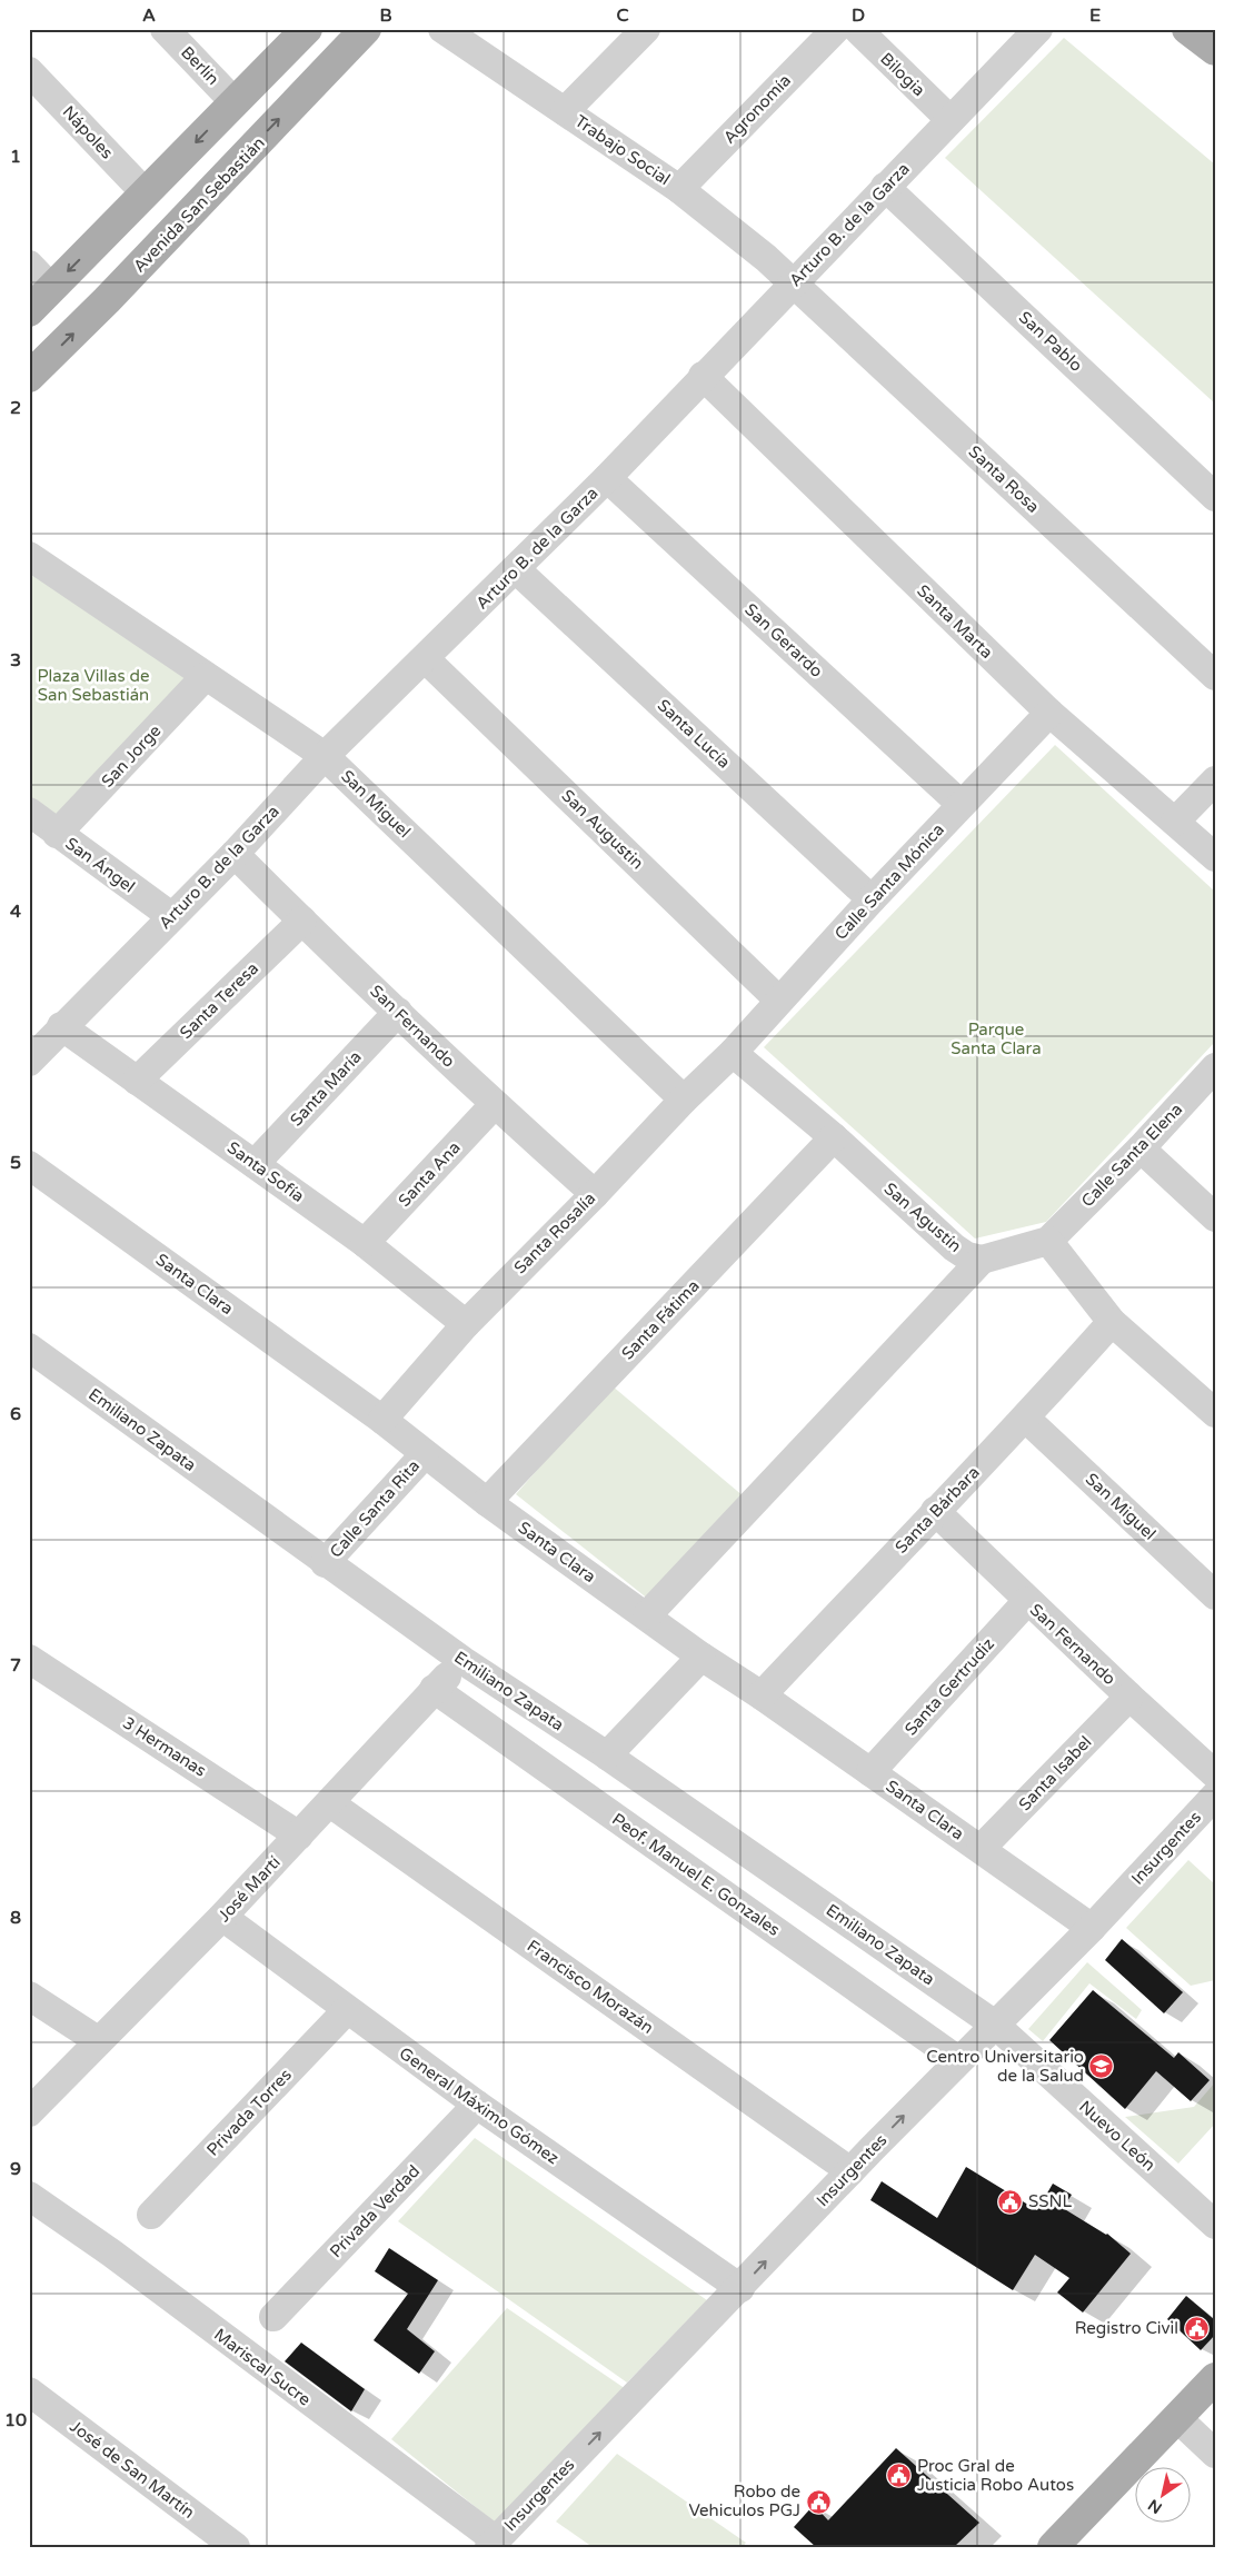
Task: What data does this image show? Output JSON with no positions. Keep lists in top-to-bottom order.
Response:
{
  "streets": {
    "main road": ["Avenida San Sebastián"],
    "street": [
      "Berlín",
      "Bilogia",
      "Agronomía",
      "Nápoles",
      "Trabajo Social",
      "Arturo B. de la Garza",
      "San Pablo",
      "Santa Rosa",
      "Santa Marta",
      "San Gerardo",
      "Santa Lucía",
      "San Jorge",
      "San Miguel",
      "San Augustin",
      "San Ángel",
      "Calle Santa Mónica",
      "Santa Teresa",
      "San Fernando",
      "Santa María",
      "Calle Santa Elena",
      "Santa Sofía",
      "Santa Ana",
      "San Agustín",
      "Santa Rosalía",
      "Santa Clara",
      "Santa Fátima",
      "Emiliano Zapata",
      "Calle Santa Rita",
      "Santa Bárbara",
      "Santa Gertrudiz",
      "3 Hermanas",
      "Santa Isabel",
      "Insurgentes",
      "Peof. Manuel E. Gonzales",
      "José Martí",
      "Francisco Morazán",
      "General Máximo Gómez",
      "Privada Torres",
      "Nuevo León",
      "Privada Verdad",
      "Mariscal Sucre",
      "José de San Martín"
    ]
  },
  "crossings": [
    ["Bilogia", "Arturo B. de la Garza"],
    ["Agronomía", "Trabajo Social"],
    ["Trabajo Social", "Arturo B. de la Garza"],
    ["Trabajo Social", "Santa Rosa"],
    ["Arturo B. de la Garza", "San Pablo"],
    ["Arturo B. de la Garza", "Santa Rosa"],
    ["Arturo B. de la Garza", "Santa Marta"],
    ["Arturo B. de la Garza", "San Gerardo"],
    ["Arturo B. de la Garza", "Santa Lucía"],
    ["Arturo B. de la Garza", "San Miguel"],
    ["Arturo B. de la Garza", "San Augustin"],
    ["Arturo B. de la Garza", "San Ángel"],
    ["Arturo B. de la Garza", "San Fernando"],
    ["Arturo B. de la Garza", "Santa Sofía"],
    ["Santa Marta", "Calle Santa Mónica"],
    ["San Gerardo", "Calle Santa Mónica"],
    ["Santa Lucía", "Calle Santa Mónica"],
    ["San Jorge", "San Miguel"],
    ["San Jorge", "San Ángel"],
    ["San Miguel", "Santa Rosalía"],
    ["San Miguel", "Santa Bárbara"],
    ["San Augustin", "Calle Santa Mónica"],
    ["Calle Santa Mónica", "San Agustín"],
    ["Calle Santa Mónica", "Santa Rosalía"],
    ["Santa Teresa", "San Fernando"],
    ["Santa Teresa", "Santa Sofía"],
    ["San Fernando", "Santa María"],
    ["San Fernando", "Santa Ana"],
    ["San Fernando", "Santa Rosalía"],
    ["San Fernando", "Santa Bárbara"],
    ["San Fernando", "Santa Gertrudiz"],
    ["San Fernando", "Santa Isabel"],
    ["Santa María", "Santa Sofía"],
    ["Calle Santa Elena", "San Agustín"],
    ["Santa Sofía", "Santa Ana"],
    ["Santa Sofía", "Santa Rosalía"],
    ["San Agustín", "Santa Rosalía"],
    ["San Agustín", "Santa Fátima"],
    ["Santa Rosalía", "Santa Clara"],
    ["Santa Clara", "Santa Fátima"],
    ["Santa Clara", "Calle Santa Rita"],
    ["Santa Clara", "Santa Bárbara"],
    ["Santa Clara", "Santa Gertrudiz"],
    ["Santa Clara", "Santa Isabel"],
    ["Santa Clara", "Insurgentes"],
    ["Emiliano Zapata", "Calle Santa Rita"],
    ["Emiliano Zapata", "Insurgentes"],
    ["Emiliano Zapata", "José Martí"],
    ["Emiliano Zapata", "Nuevo León"],
    ["3 Hermanas", "José Martí"],
    ["Insurgentes", "Peof. Manuel E. Gonzales"],
    ["Insurgentes", "Francisco Morazán"],
    ["Insurgentes", "General Máximo Gómez"],
    ["Insurgentes", "Nuevo León"],
    ["Insurgentes", "Mariscal Sucre"],
    ["Peof. Manuel E. Gonzales", "José Martí"],
    ["José Martí", "Francisco Morazán"],
    ["José Martí", "General Máximo Gómez"],
    ["General Máximo Gómez", "Privada Torres"],
    ["General Máximo Gómez", "Privada Verdad"]
  ],
  "one_way": ["Insurgentes"],
  "parks": ["Plaza Villas de San Sebastián", "Parque Santa Clara"],
  "places": {
    "school or university": ["Centro Universitario de la Salud"],
    "public building": [
      "SSNL",
      "Registro Civil",
      "Proc Gral de Justicia Robo Autos",
      "Robo de Vehiculos PGJ"
    ]
  },
  "north": "bottom left",
  "grid": {
    "columns": [
      "A",
      "B",
      "C",
      "D",
      "E"
    ],
    "rows": [
      "1",
      "2",
      "3",
      "4",
      "5",
      "6",
      "7",
      "8",
      "9",
      "10"
    ]
  }
}
